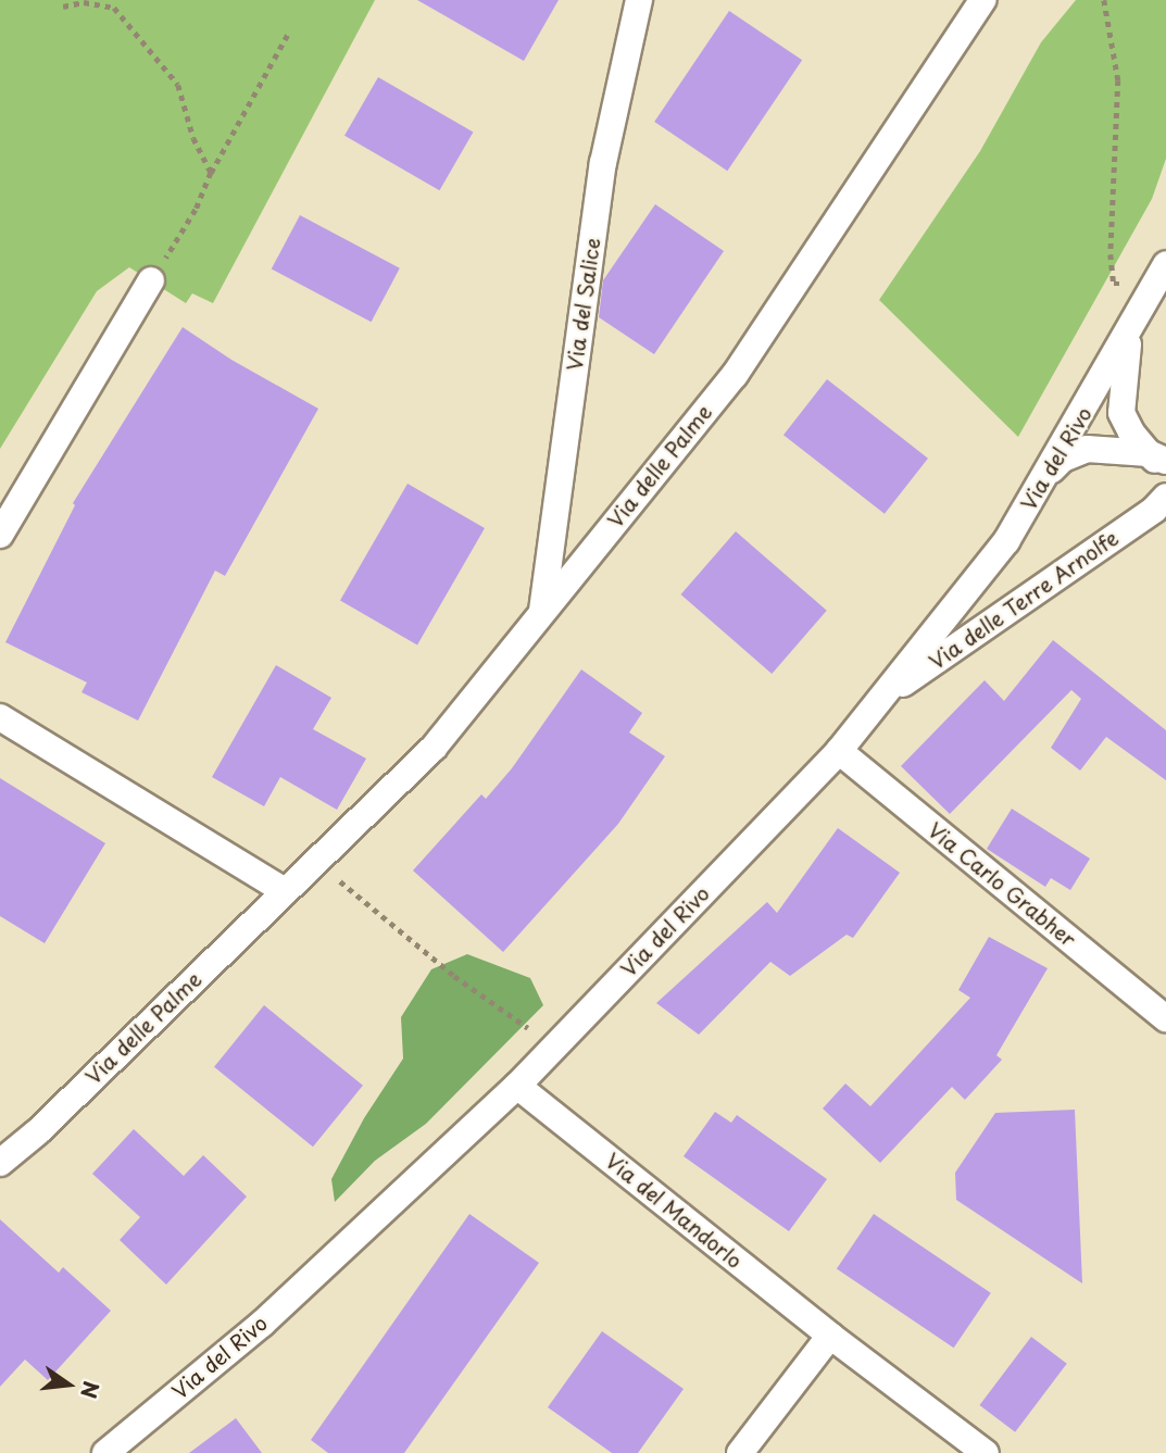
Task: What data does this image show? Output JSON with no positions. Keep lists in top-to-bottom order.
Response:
{
  "streets": {
    "street": [
      "Via del Salice",
      "Via del Rivo",
      "Via delle Palme",
      "Via delle Terre Arnolfe",
      "Via Carlo Grabher",
      "Via del Mandorlo"
    ]
  },
  "crossings": [
    ["Via del Salice", "Via delle Palme"],
    ["Via del Rivo", "Via delle Terre Arnolfe"],
    ["Via del Rivo", "Via Carlo Grabher"],
    ["Via del Rivo", "Via del Mandorlo"]
  ],
  "north": "right"
}
